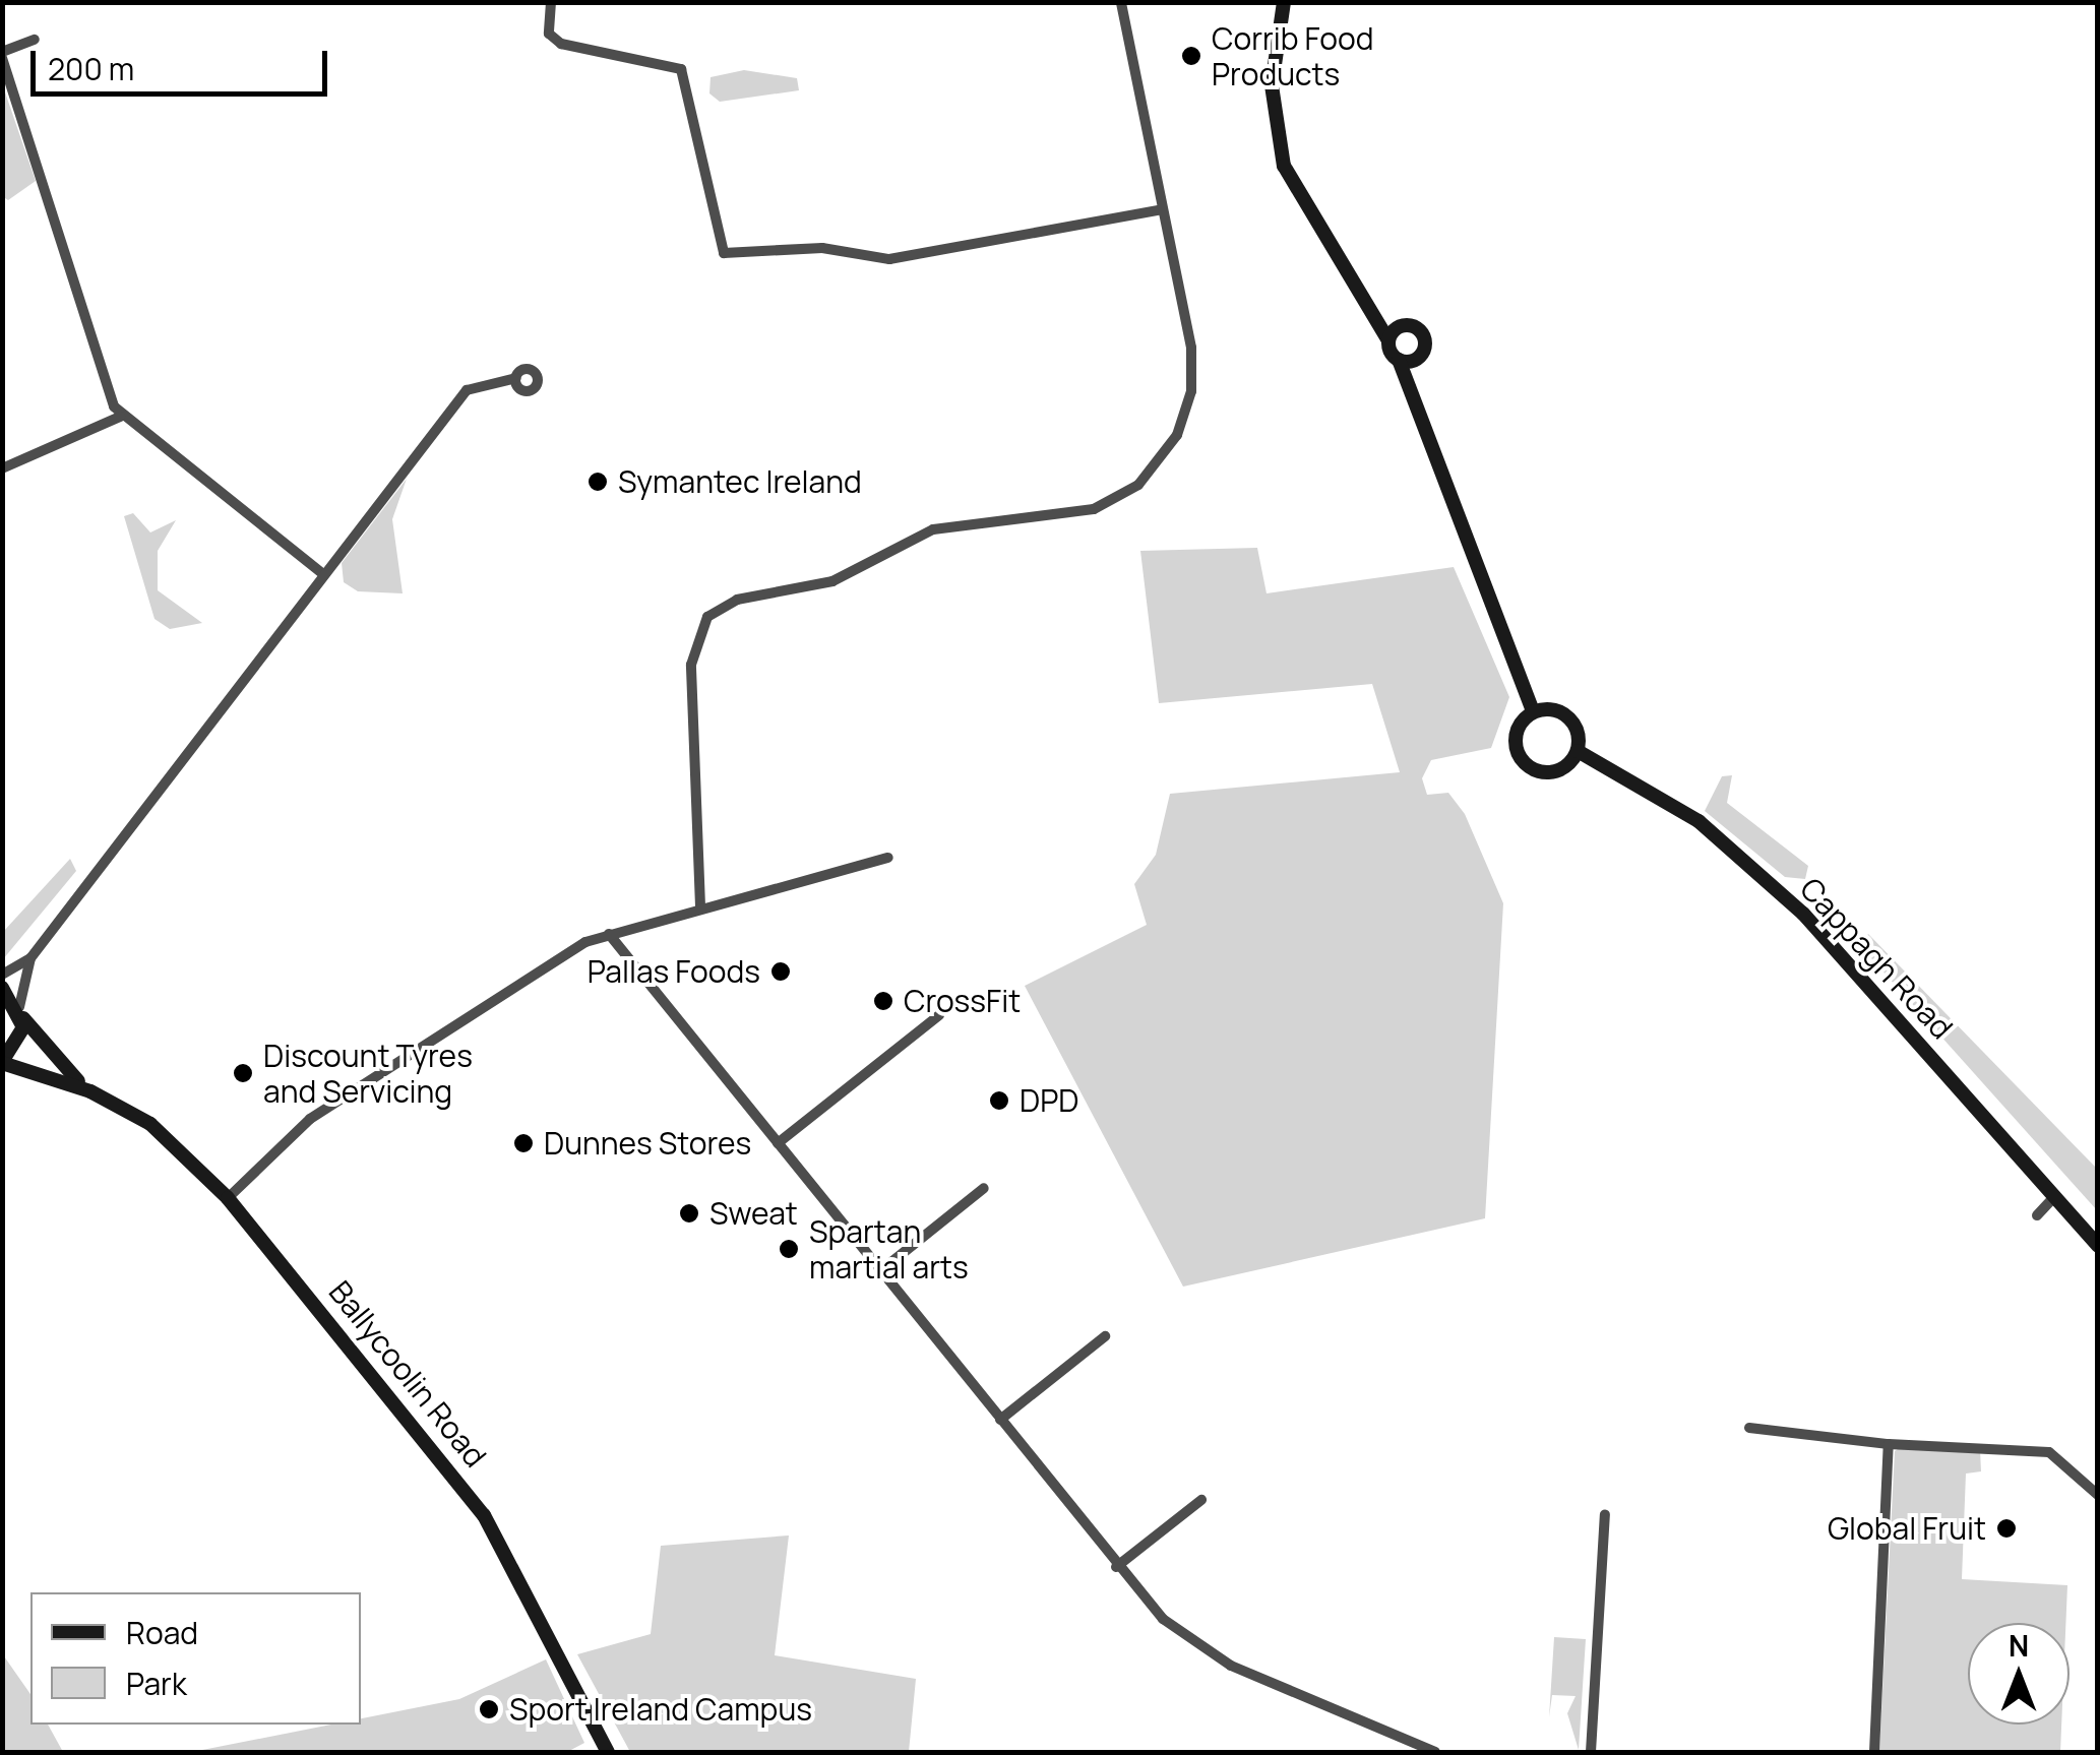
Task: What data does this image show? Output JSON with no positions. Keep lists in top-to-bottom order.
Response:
{
  "streets": {
    "street": ["Cappagh Road", "Ballycoolin Road"]
  },
  "places": [
    "Corrib Food Products",
    "Symantec Ireland",
    "Pallas Foods",
    "CrossFit",
    "Discount Tyres and Servicing",
    "DPD",
    "Dunnes Stores",
    "Sweat",
    "Spartan martial arts",
    "Global Fruit",
    "Sport Ireland Campus"
  ],
  "legend": ["Road", "Park"],
  "scale_bar": "200 m",
  "north": "top"
}
